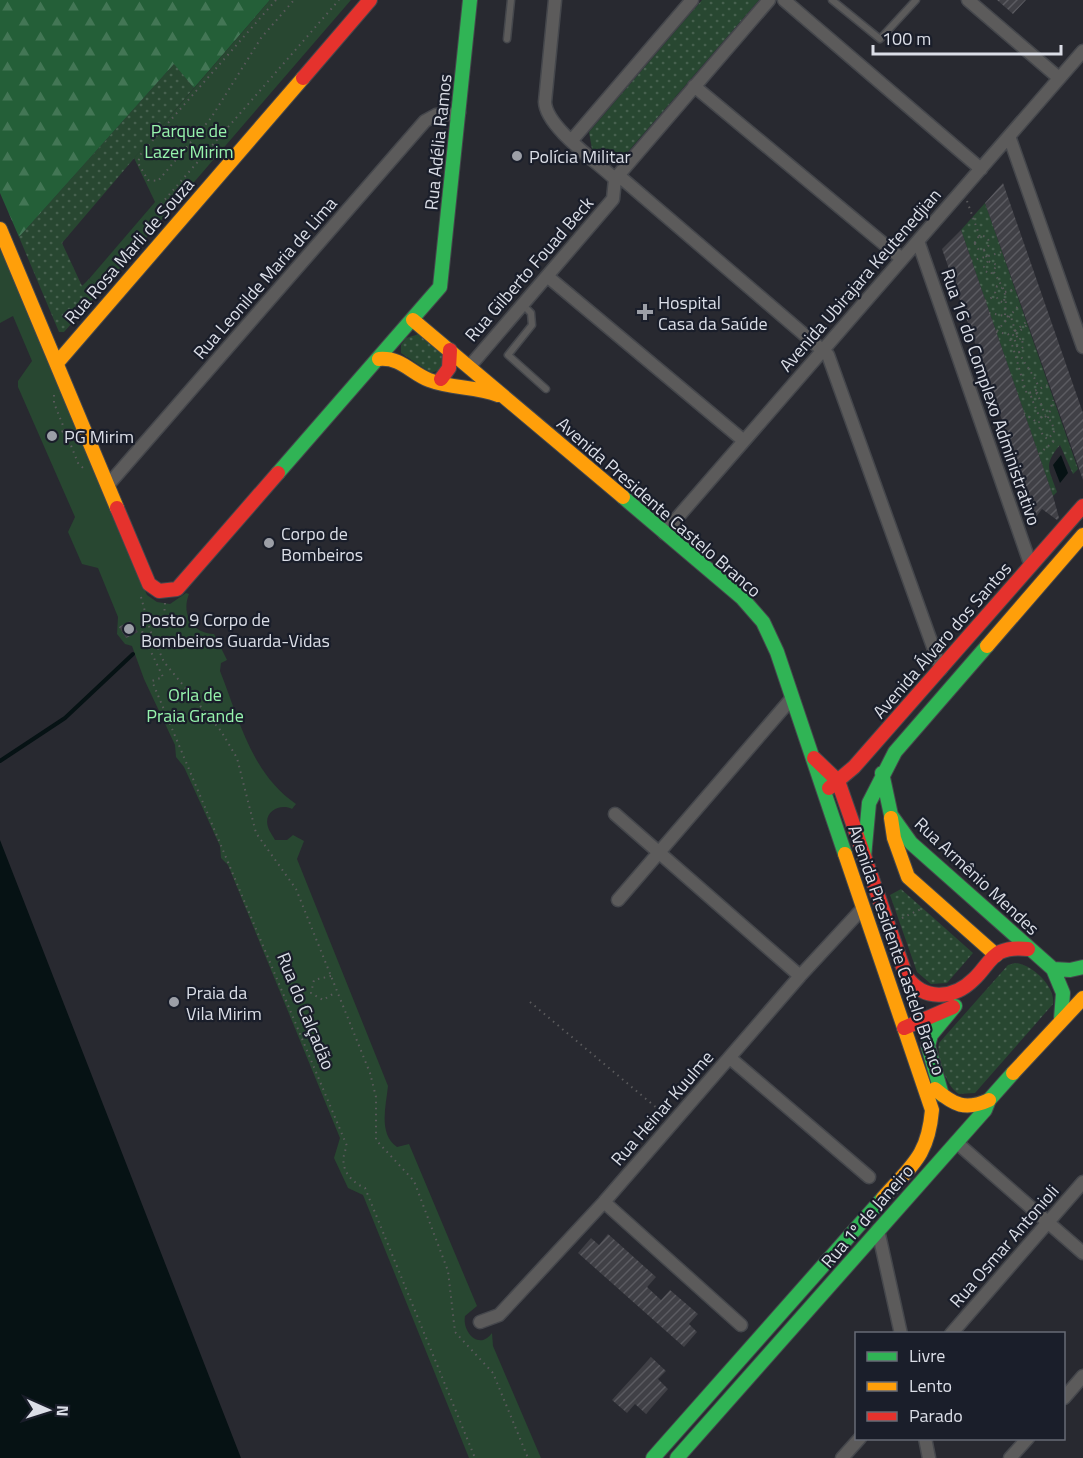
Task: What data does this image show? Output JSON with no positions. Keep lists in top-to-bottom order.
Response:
{
  "streets": {
    "street": [
      "Rua Adélia Ramos",
      "Rua Rosa Marli de Souza",
      "Rua Gilberto Fouad Beck",
      "Rua Leonilde Maria de Lima",
      "Avenida Ubirajara Keutenedjian",
      "Rua 16 do Complexo Administrativo",
      "Avenida Presidente Castelo Branco",
      "Avenida Álvaro dos Santos",
      "Rua Armênio Mendes",
      "Rua Heinar Kuulme",
      "Rua 1º de Janeiro",
      "Rua Osmar Antonioli"
    ],
    "path": ["Rua do Calçadão"]
  },
  "crossings": [
    ["Rua Adélia Ramos", "Rua Leonilde Maria de Lima"],
    ["Rua Adélia Ramos", "Avenida Presidente Castelo Branco"],
    ["Rua Gilberto Fouad Beck", "Avenida Presidente Castelo Branco"],
    ["Avenida Ubirajara Keutenedjian", "Rua 16 do Complexo Administrativo"],
    ["Avenida Ubirajara Keutenedjian", "Avenida Presidente Castelo Branco"],
    ["Rua 16 do Complexo Administrativo", "Avenida Álvaro dos Santos"],
    ["Avenida Presidente Castelo Branco", "Avenida Álvaro dos Santos"],
    ["Avenida Presidente Castelo Branco", "Rua Heinar Kuulme"],
    ["Avenida Presidente Castelo Branco", "Rua 1º de Janeiro"],
    ["Avenida Álvaro dos Santos", "Rua Armênio Mendes"]
  ],
  "parks": ["Parque de Lazer Mirim", "Orla de Praia Grande"],
  "places": {
    "other": [
      "Polícia Militar",
      "PG Mirim",
      "Corpo de Bombeiros",
      "Posto 9 Corpo de Bombeiros Guarda-Vidas",
      "Praia da Vila Mirim"
    ],
    "health": ["Hospital Casa da Saúde"]
  },
  "legend": ["Livre", "Lento", "Parado"],
  "scale_bar": "100 m",
  "north": "right"
}
